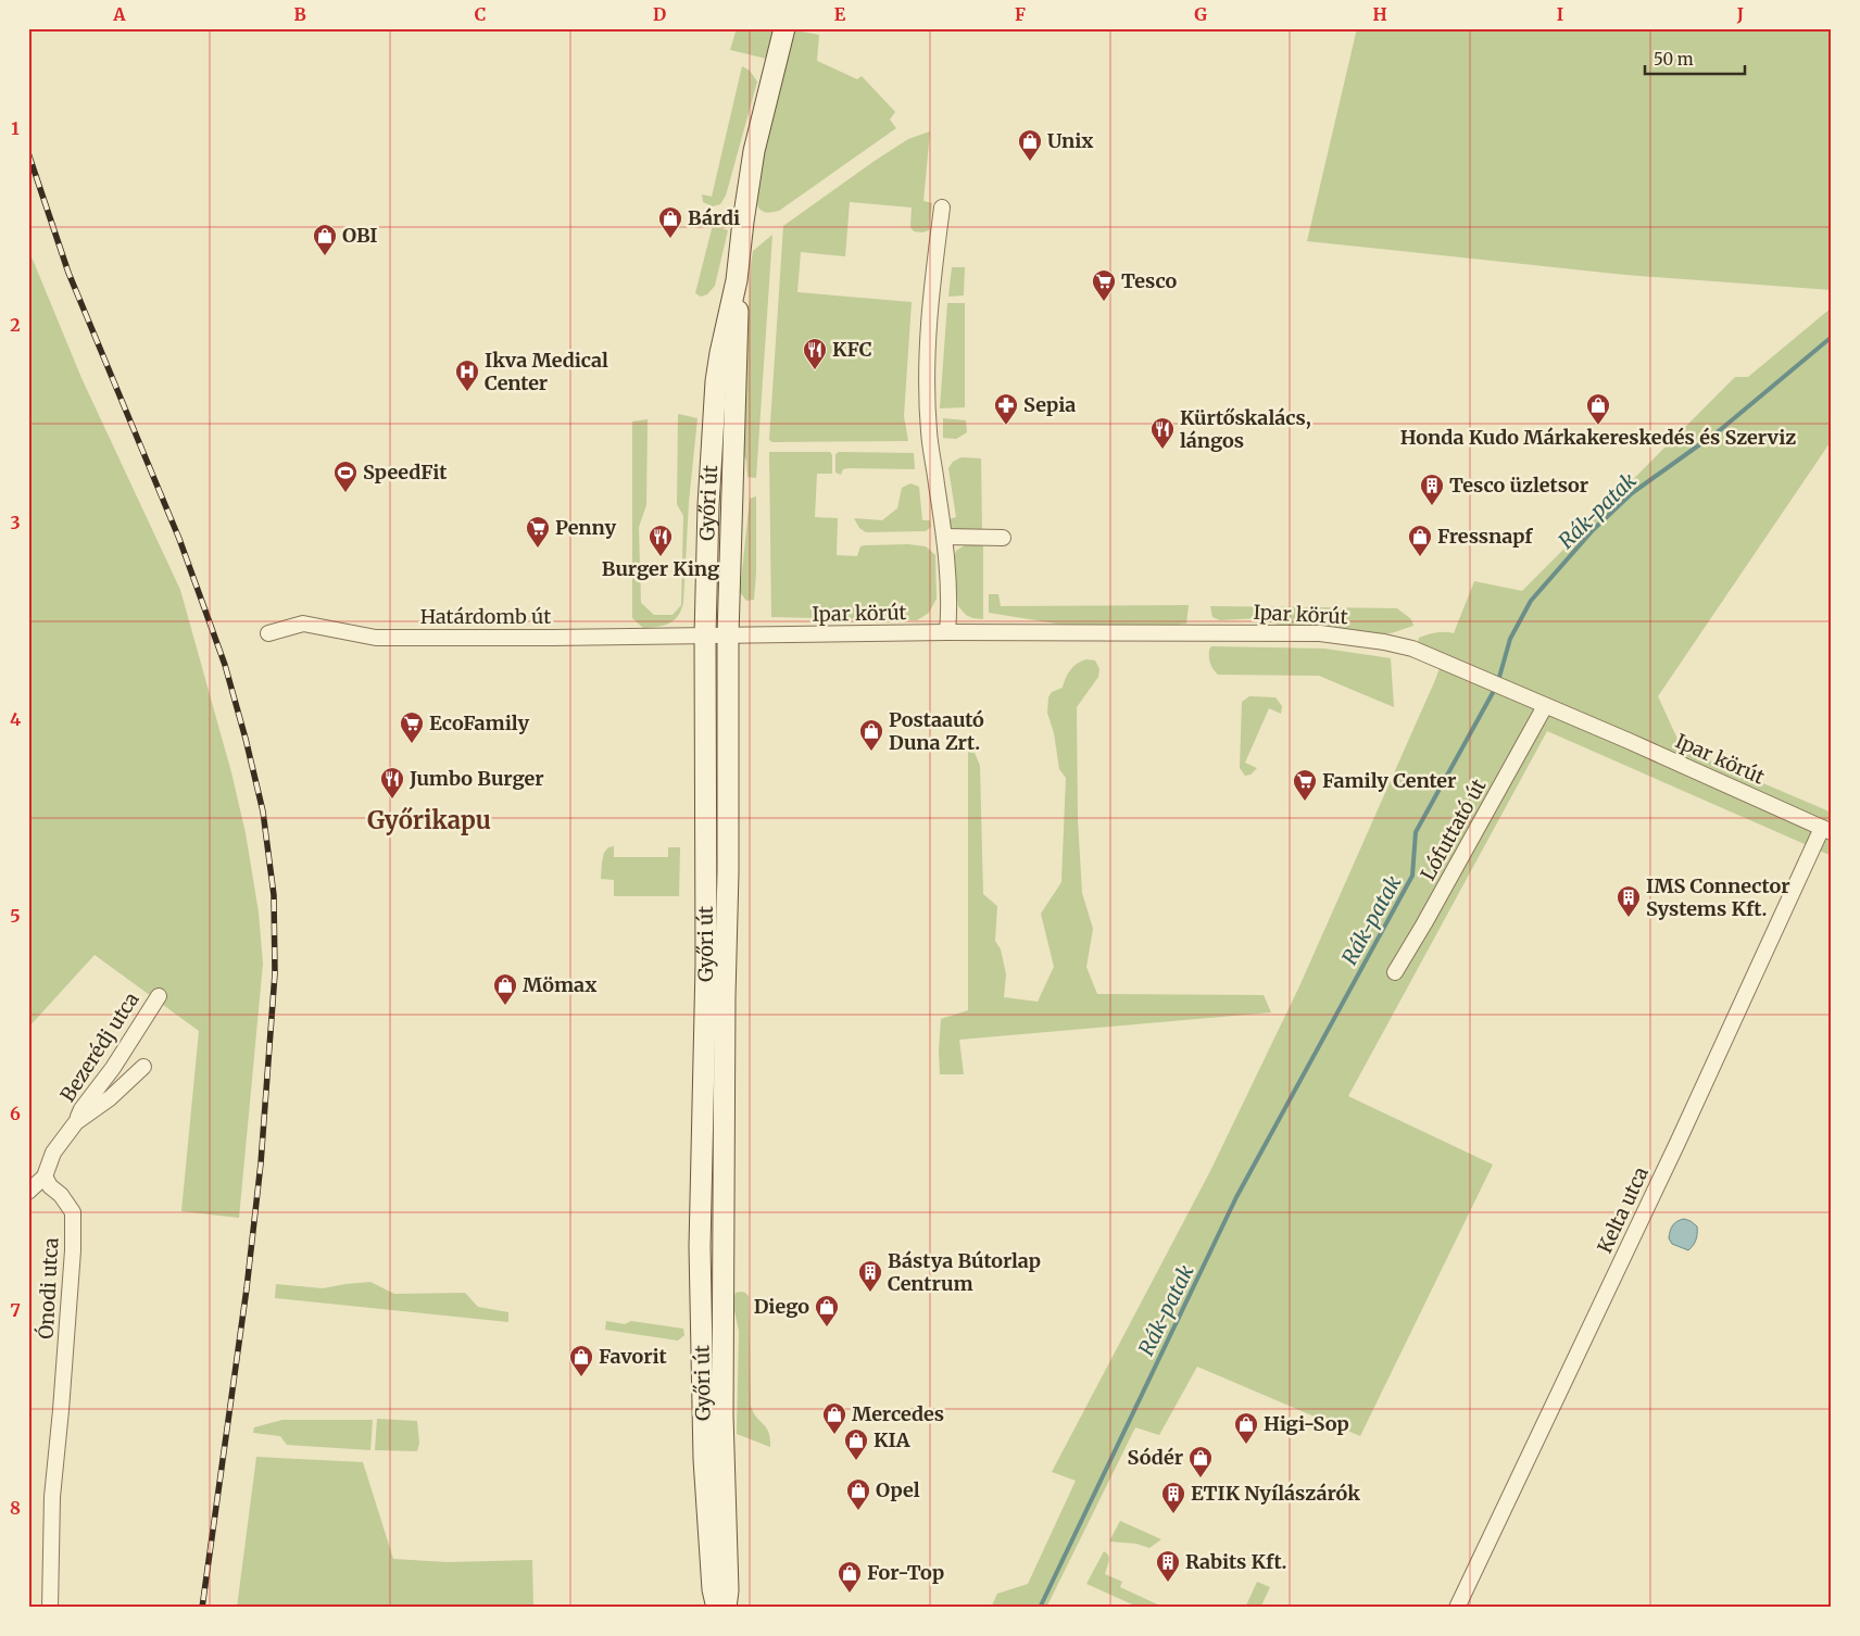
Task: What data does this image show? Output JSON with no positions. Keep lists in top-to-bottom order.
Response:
{
  "streets": {
    "main road": ["Győri út"],
    "street": [
      "Ipar körút",
      "Határdomb út",
      "Lófuttató út",
      "Bezerédj utca",
      "Kelta utca",
      "Ónodi utca"
    ]
  },
  "crossings": [
    ["Győri út", "Ipar körút"],
    ["Győri út", "Határdomb út"],
    ["Ipar körút", "Határdomb út"],
    ["Ipar körút", "Lófuttató út"],
    ["Ipar körút", "Kelta utca"],
    ["Bezerédj utca", "Ónodi utca"]
  ],
  "districts": ["Győrikapu"],
  "water": ["Rák-patak"],
  "places": {
    "shop": [
      "Unix",
      "Bárdi",
      "OBI",
      "Honda Kudo Márkakereskedés és Szerviz",
      "Fressnapf",
      "Postaautó Duna Zrt.",
      "Mömax",
      "Diego",
      "Favorit",
      "Mercedes",
      "Higi-Sop",
      "KIA",
      "Sódér",
      "Opel",
      "For-Top"
    ],
    "supermarket": [
      "Tesco",
      "Penny",
      "EcoFamily",
      "Family Center"
    ],
    "restaurant": [
      "KFC",
      "Kürtőskalács, lángos",
      "Burger King",
      "Jumbo Burger"
    ],
    "hospital": ["Ikva Medical Center"],
    "pharmacy": ["Sepia"],
    "sports": ["SpeedFit"],
    "building": [
      "Tesco üzletsor",
      "IMS Connector Systems Kft.",
      "Bástya Bútorlap Centrum",
      "ETIK Nyílászárók",
      "Rabits Kft."
    ]
  },
  "scale_bar": "50 m",
  "grid": {
    "columns": [
      "A",
      "B",
      "C",
      "D",
      "E",
      "F",
      "G",
      "H",
      "I",
      "J"
    ],
    "rows": [
      "1",
      "2",
      "3",
      "4",
      "5",
      "6",
      "7",
      "8"
    ]
  }
}
